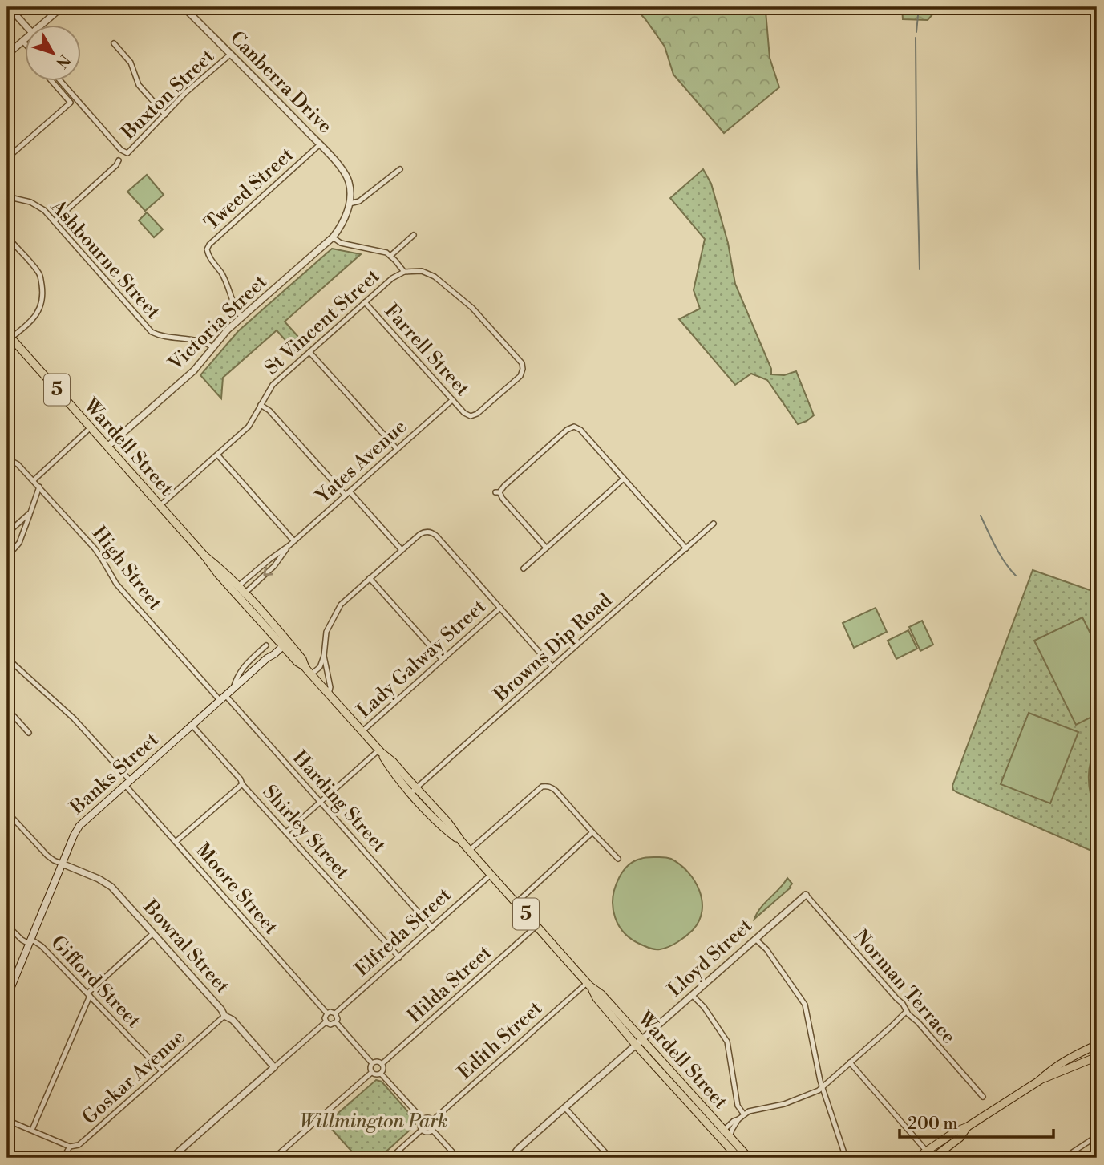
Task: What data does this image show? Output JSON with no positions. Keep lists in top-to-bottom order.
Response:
{
  "streets": {
    "main road": ["5", "Wardell Street", "Banks Street"],
    "street": [
      "Canberra Drive",
      "Buxton Street",
      "Tweed Street",
      "Ashbourne Street",
      "St Vincent Street",
      "Victoria Street",
      "Farrell Street",
      "Yates Avenue",
      "High Street",
      "Browns Dip Road",
      "Lady Galway Street",
      "Harding Street",
      "Shirley Street",
      "Moore Street",
      "Elfreda Street",
      "Bowral Street",
      "Lloyd Street",
      "Gifford Street",
      "Hilda Street",
      "Norman Terrace",
      "Edith Street",
      "Goskar Avenue"
    ]
  },
  "crossings": [
    ["Canberra Drive", "Buxton Street"],
    ["Canberra Drive", "Tweed Street"],
    ["Canberra Drive", "Victoria Street"],
    ["Buxton Street", "Ashbourne Street"],
    ["Tweed Street", "Victoria Street"],
    ["Ashbourne Street", "Victoria Street"],
    ["St Vincent Street", "Victoria Street"],
    ["St Vincent Street", "Farrell Street"],
    ["St Vincent Street", "Wardell Street"],
    ["Victoria Street", "Wardell Street"],
    ["Farrell Street", "Yates Avenue"],
    ["Wardell Street", "Yates Avenue"],
    ["Wardell Street", "Browns Dip Road"],
    ["Wardell Street", "Lady Galway Street"],
    ["Wardell Street", "Banks Street"],
    ["Wardell Street", "Elfreda Street"],
    ["Wardell Street", "Lloyd Street"],
    ["Wardell Street", "Hilda Street"],
    ["Wardell Street", "Edith Street"],
    ["High Street", "Banks Street"],
    ["High Street", "Harding Street"],
    ["Banks Street", "Harding Street"],
    ["Banks Street", "Shirley Street"],
    ["Banks Street", "Moore Street"],
    ["Banks Street", "Bowral Street"],
    ["Banks Street", "Gifford Street"],
    ["Harding Street", "Elfreda Street"],
    ["Shirley Street", "Elfreda Street"],
    ["Moore Street", "Elfreda Street"],
    ["Bowral Street", "Goskar Avenue"],
    ["Lloyd Street", "Norman Terrace"],
    ["Gifford Street", "Goskar Avenue"]
  ],
  "parks": ["Willmington Park"],
  "scale_bar": "200 m",
  "north": "bottom right"
}
